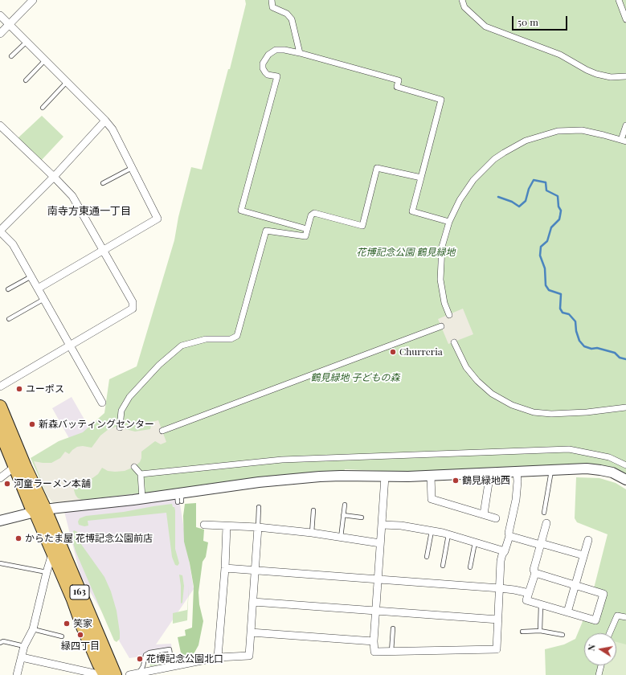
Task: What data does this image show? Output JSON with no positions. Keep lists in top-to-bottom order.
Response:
{
  "streets": {
    "highway": ["163"]
  },
  "districts": ["南寺方東通一丁目"],
  "parks": ["花博記念公園 鶴見緑地", "鶴見緑地 子どもの森"],
  "places": [
    "Churreria",
    "ユーポス",
    "新森バッティングセンター",
    "鶴見緑地西",
    "河童ラーメン本舗",
    "からたま屋 花博記念公園前店",
    "笑家",
    "緑四丁目",
    "花博記念公園北口"
  ],
  "scale_bar": "50 m",
  "north": "left"
}
